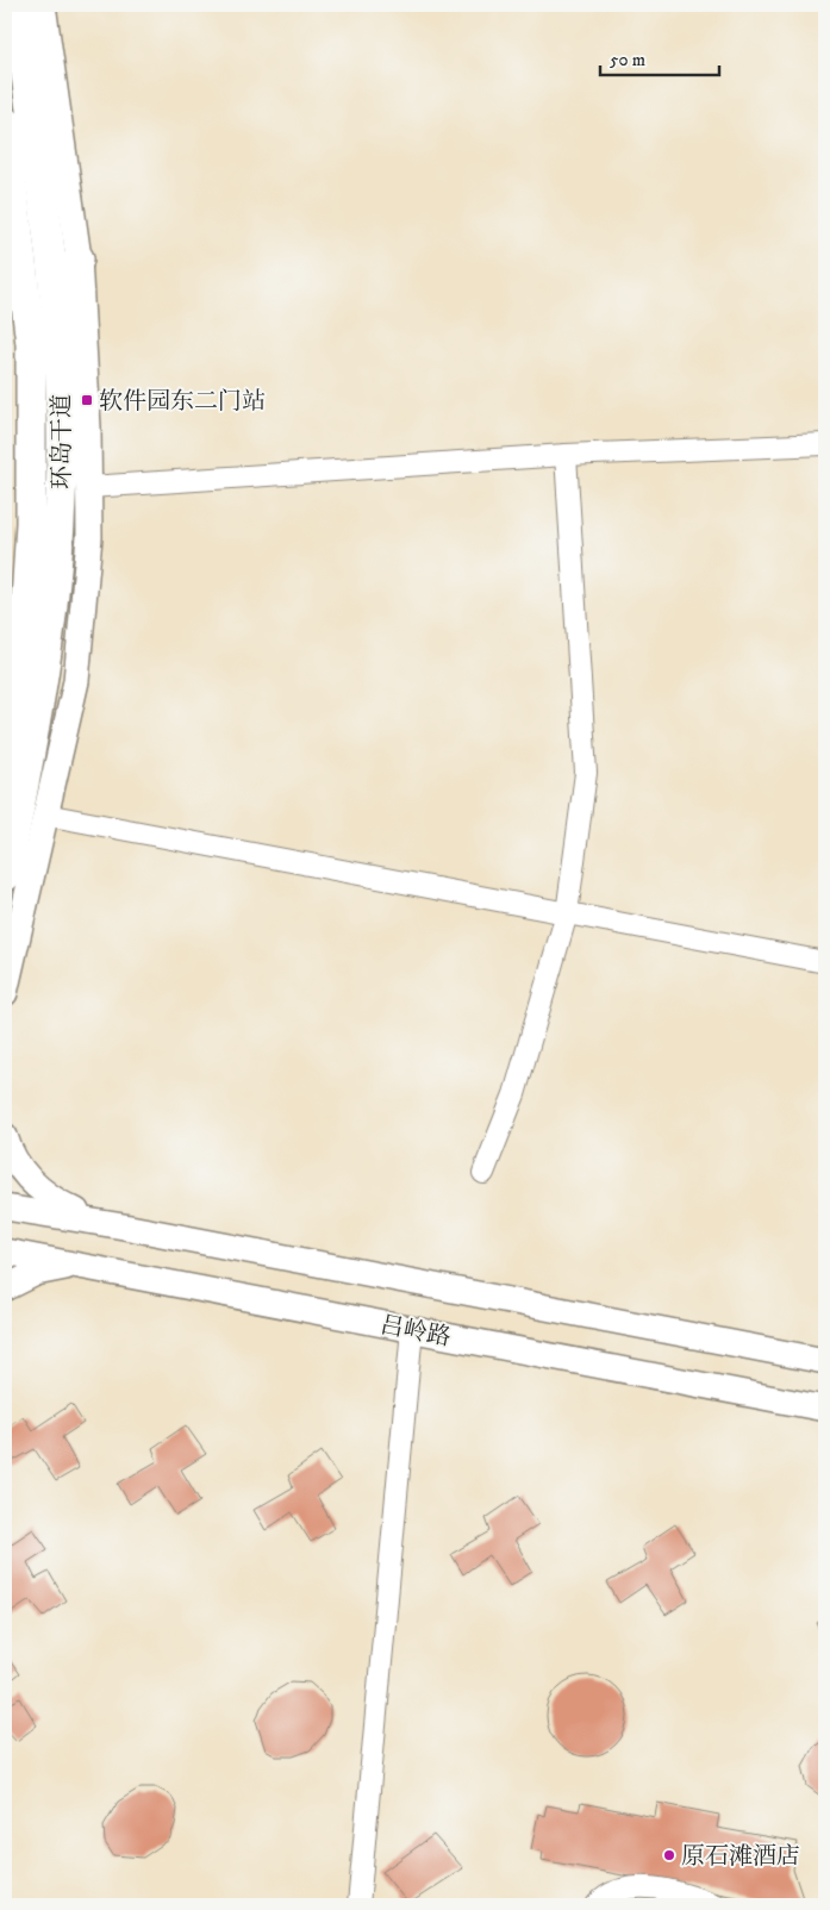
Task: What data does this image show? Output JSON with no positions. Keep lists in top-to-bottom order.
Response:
{
  "streets": {
    "highway": ["环岛干道"],
    "main road": ["吕岭路"]
  },
  "places": {
    "transit": ["软件园东二门站"],
    "other": ["原石滩酒店"]
  },
  "scale_bar": "50 m"
}
